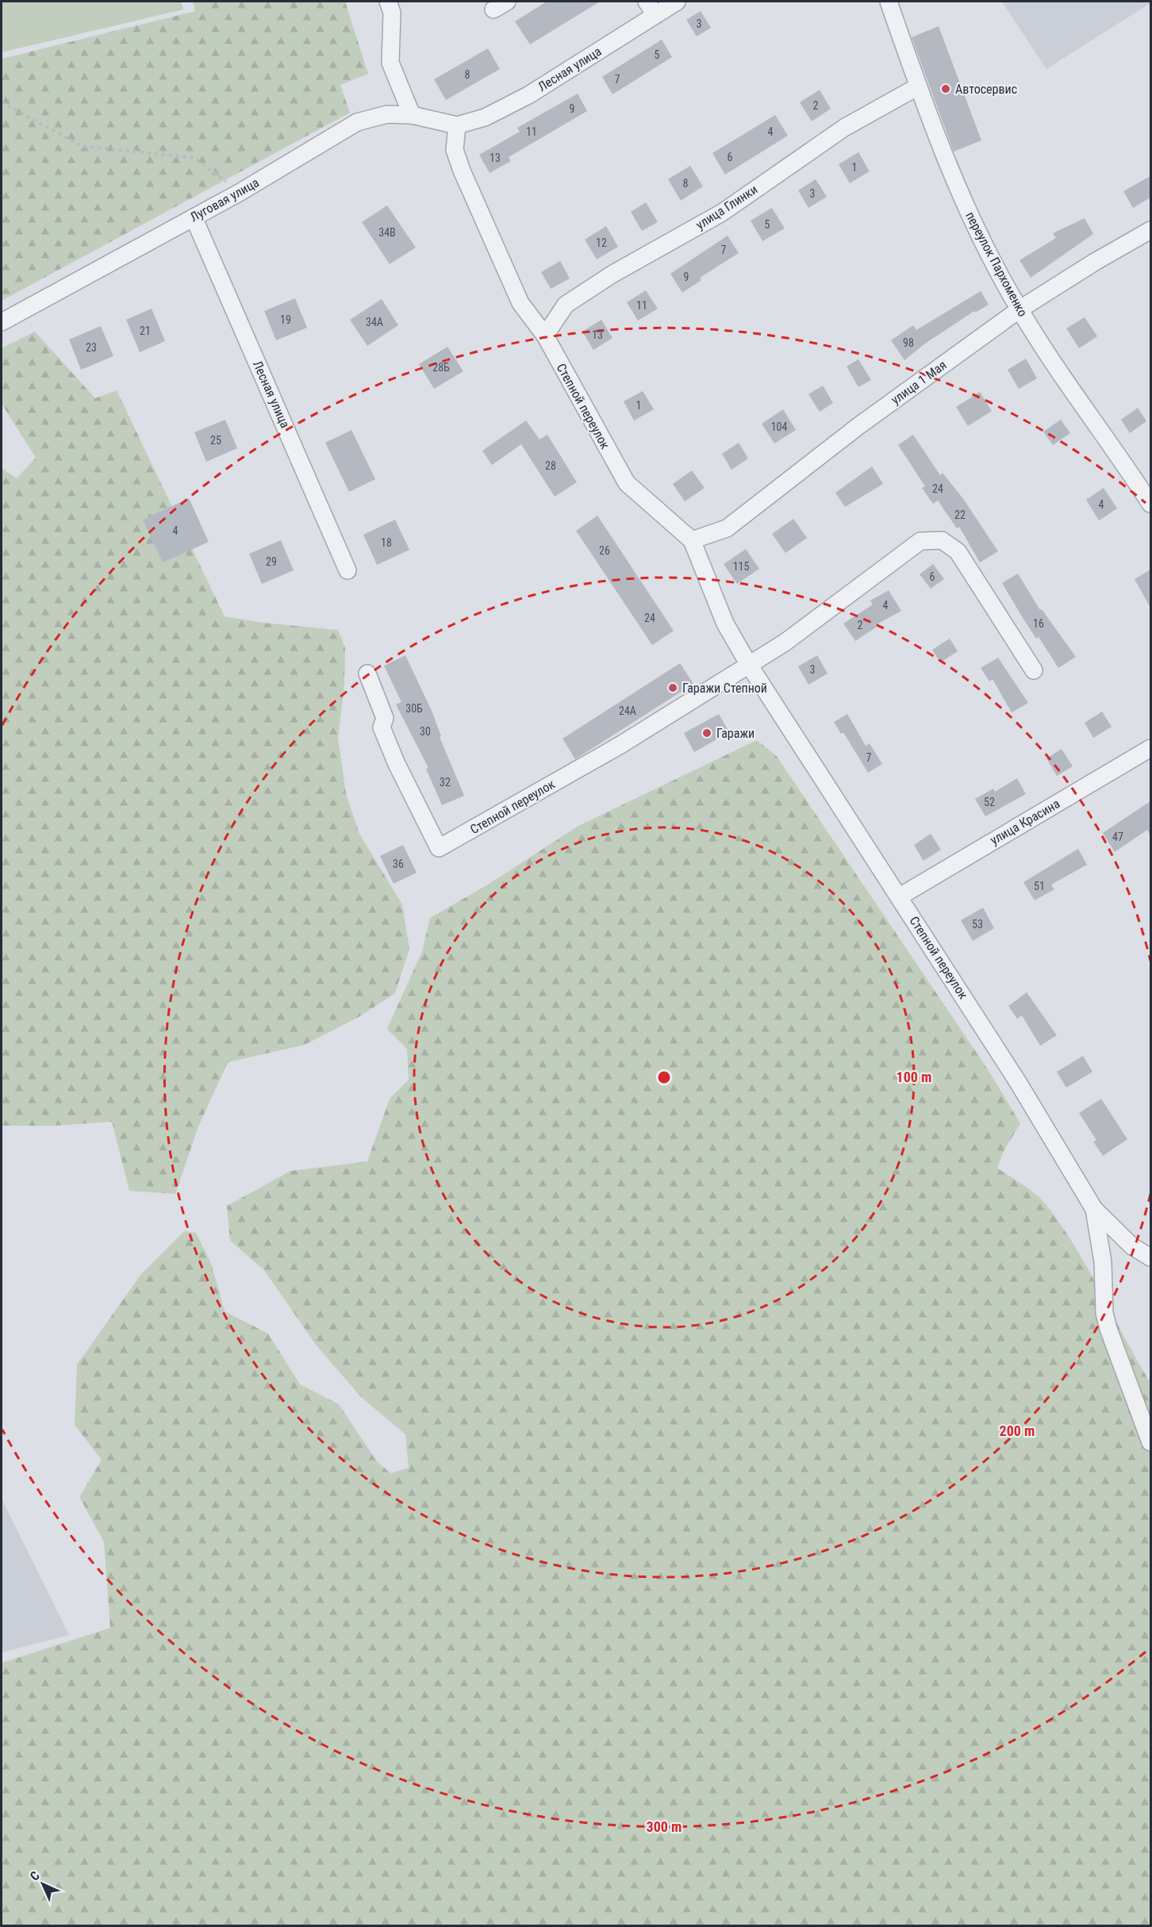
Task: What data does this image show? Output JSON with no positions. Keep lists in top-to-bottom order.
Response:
{
  "streets": {
    "street": [
      "Лесная улица",
      "Луговая улица",
      "улица Глинки",
      "переулок Пархоменко",
      "улица 1 Мая",
      "Степной переулок",
      "улица Красина"
    ]
  },
  "crossings": [
    ["Лесная улица", "Луговая улица"],
    ["Лесная улица", "Степной переулок"],
    ["Луговая улица", "Степной переулок"],
    ["улица Глинки", "переулок Пархоменко"],
    ["улица Глинки", "Степной переулок"],
    ["переулок Пархоменко", "улица 1 Мая"],
    ["улица 1 Мая", "Степной переулок"],
    ["Степной переулок", "улица Красина"]
  ],
  "places": ["Автосервис", "Гаражи Степной", "Гаражи"],
  "house_numbers": [
    "3",
    "5",
    "8",
    "7",
    "2",
    "9",
    "11",
    "4",
    "6",
    "13",
    "1",
    "8",
    "3",
    "5",
    "34В",
    "12",
    "7",
    "9",
    "11",
    "19",
    "34А",
    "21",
    "13",
    "98",
    "23",
    "28Б",
    "1",
    "104",
    "25",
    "28",
    "24",
    "4",
    "22",
    "4",
    "18",
    "26",
    "29",
    "115",
    "6",
    "4",
    "24",
    "16",
    "2",
    "3",
    "30Б",
    "24А",
    "30",
    "7",
    "32",
    "52",
    "47",
    "36",
    "51",
    "53"
  ],
  "north": "top left",
  "rings": ["100 m", "200 m", "300 m"]
}
